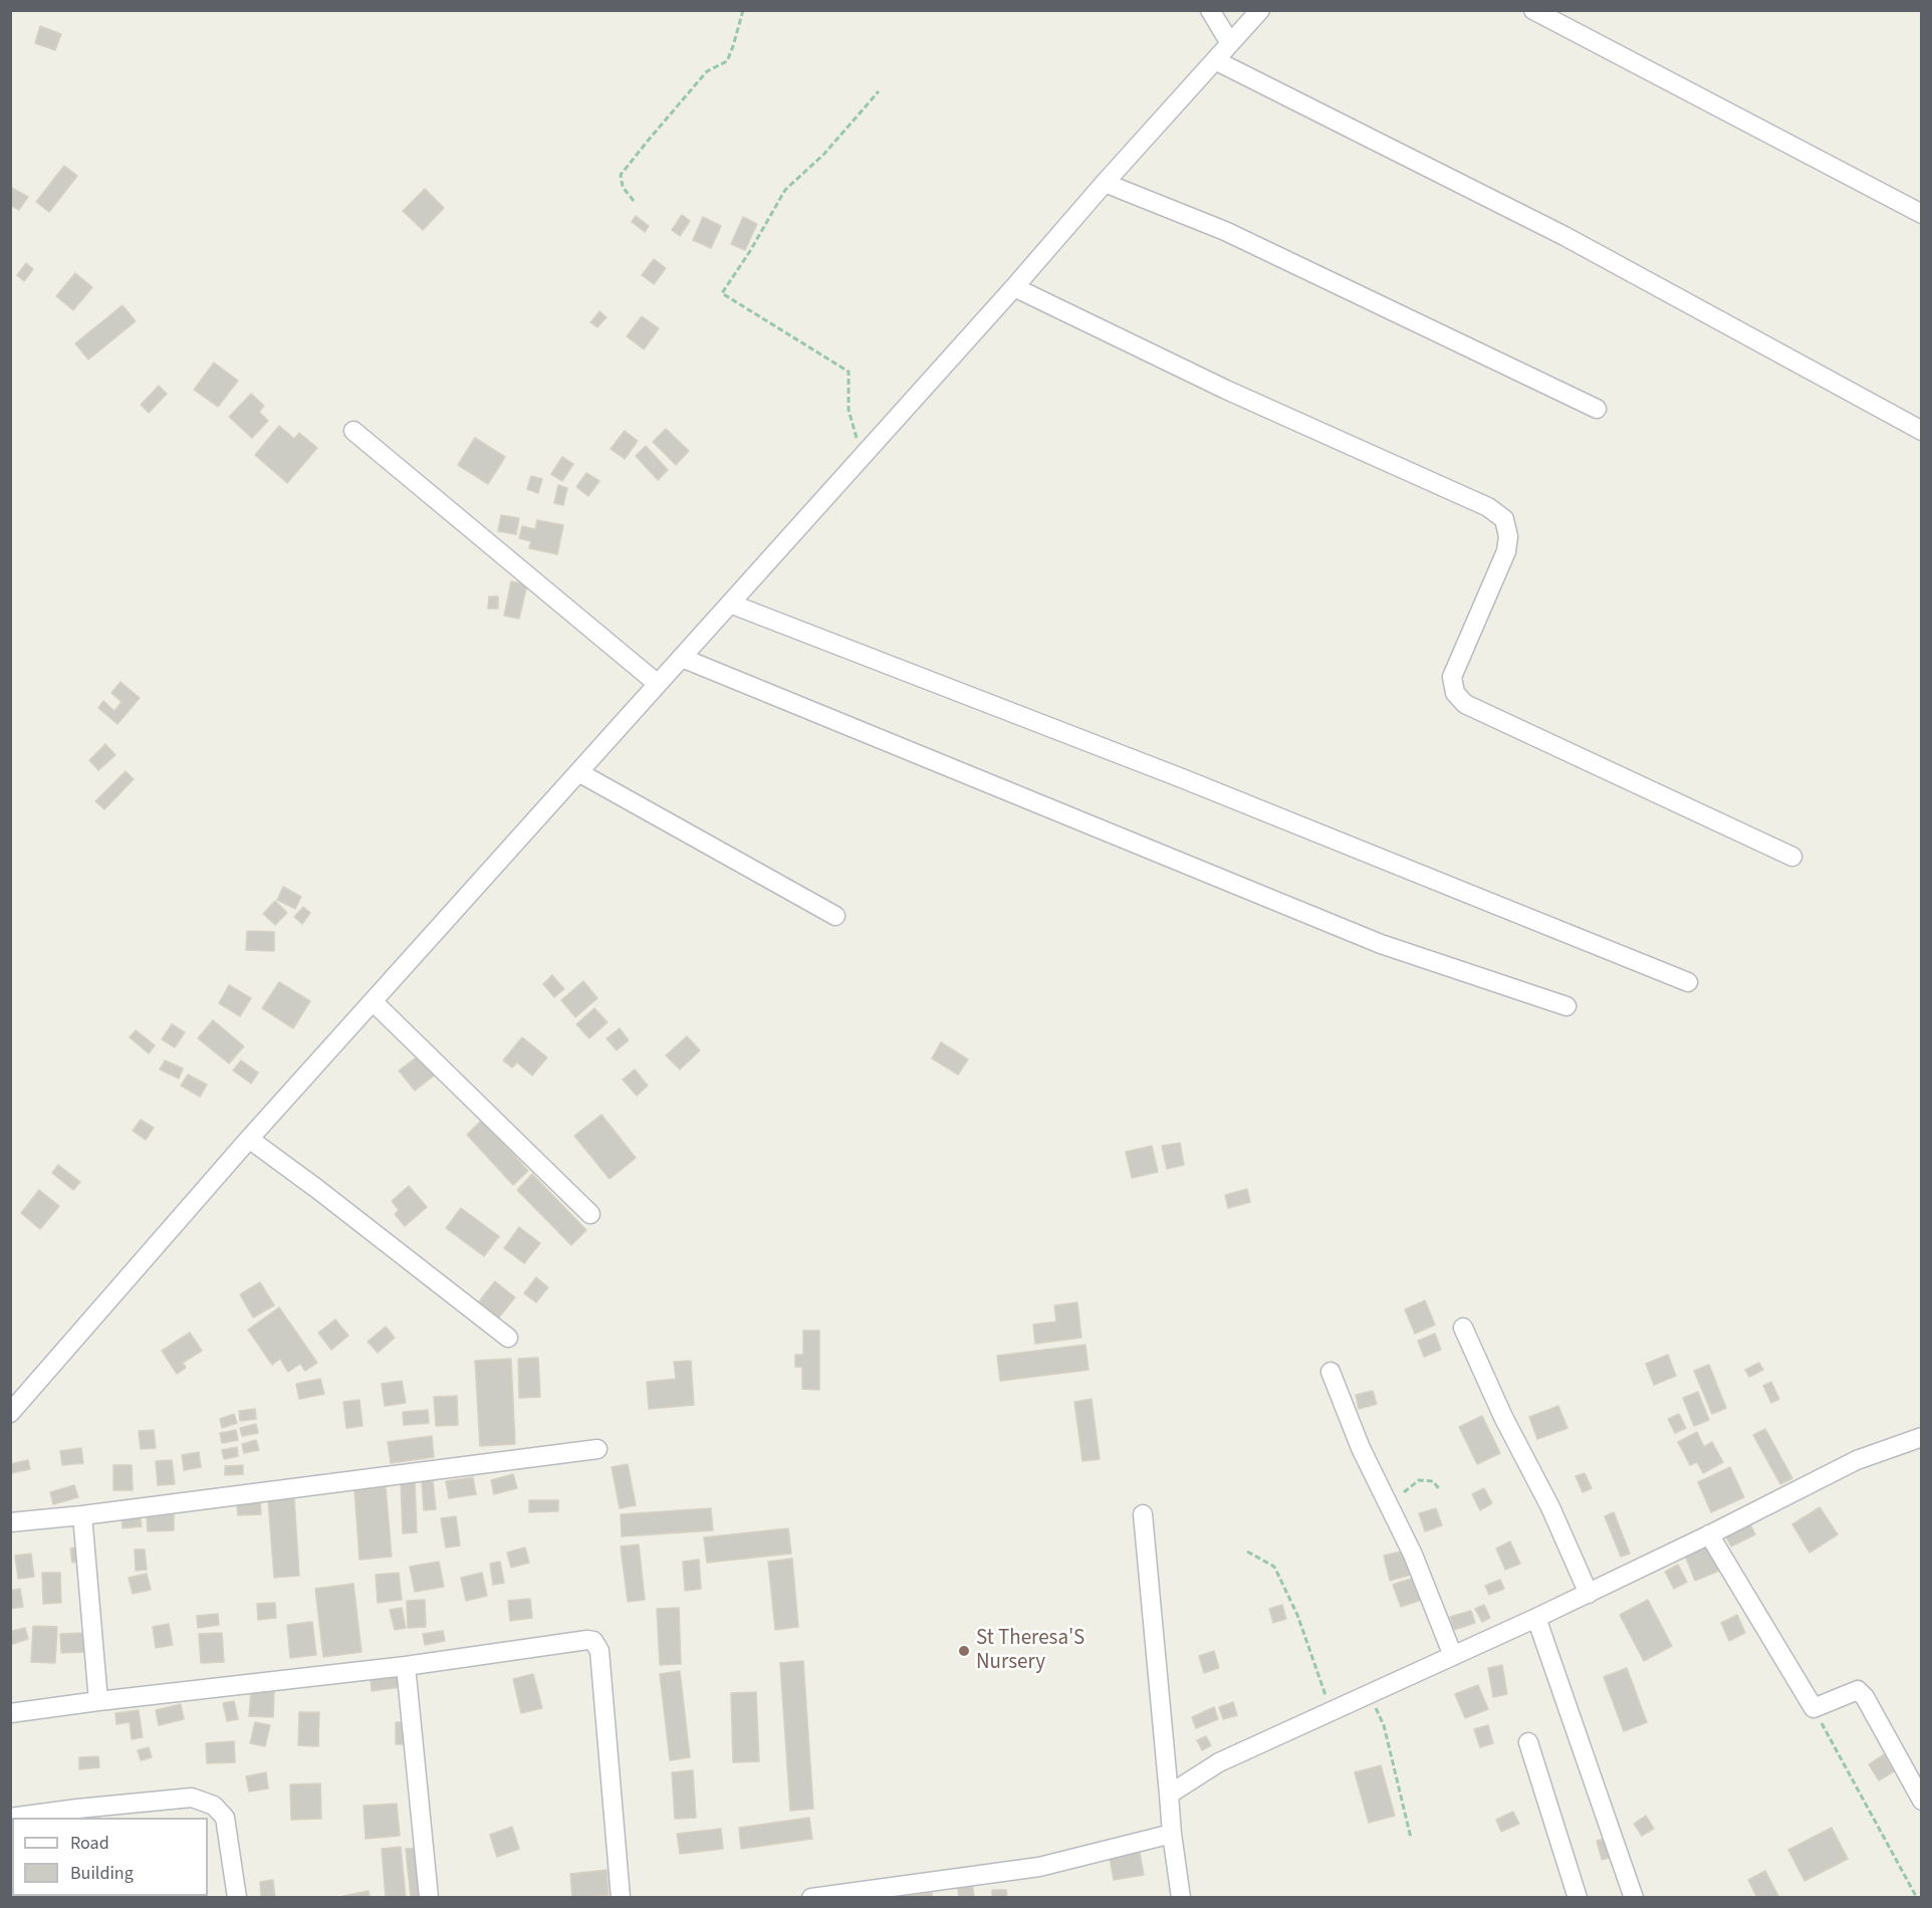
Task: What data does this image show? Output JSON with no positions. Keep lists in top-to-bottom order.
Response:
{
  "places": ["St Theresa'S Nursery"],
  "legend": ["Road", "Building"]
}
